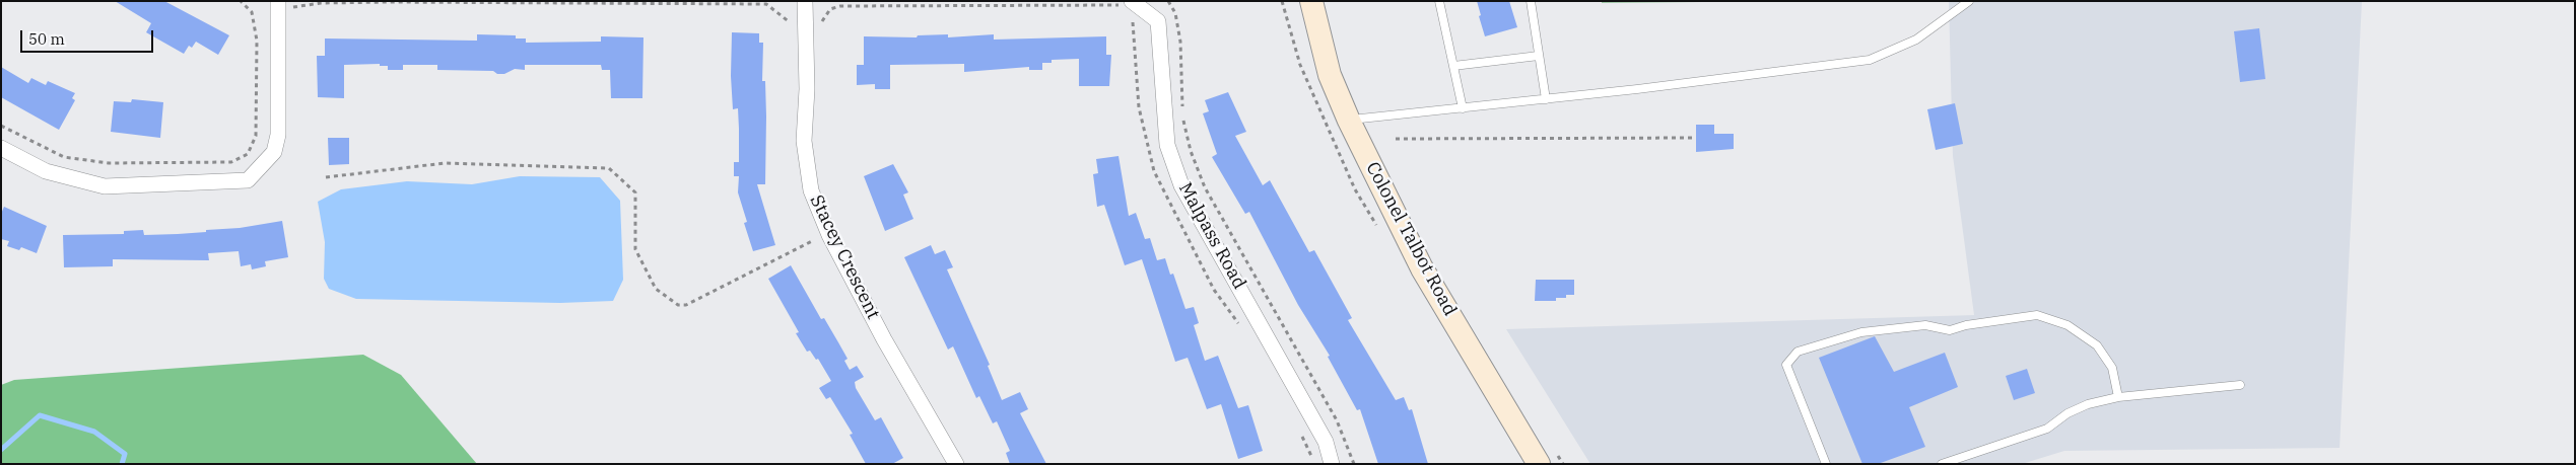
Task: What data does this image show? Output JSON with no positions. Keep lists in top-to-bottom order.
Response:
{
  "streets": {
    "main road": ["Colonel Talbot Road"],
    "street": ["Malpass Road", "Stacey Crescent"]
  },
  "scale_bar": "50 m"
}
